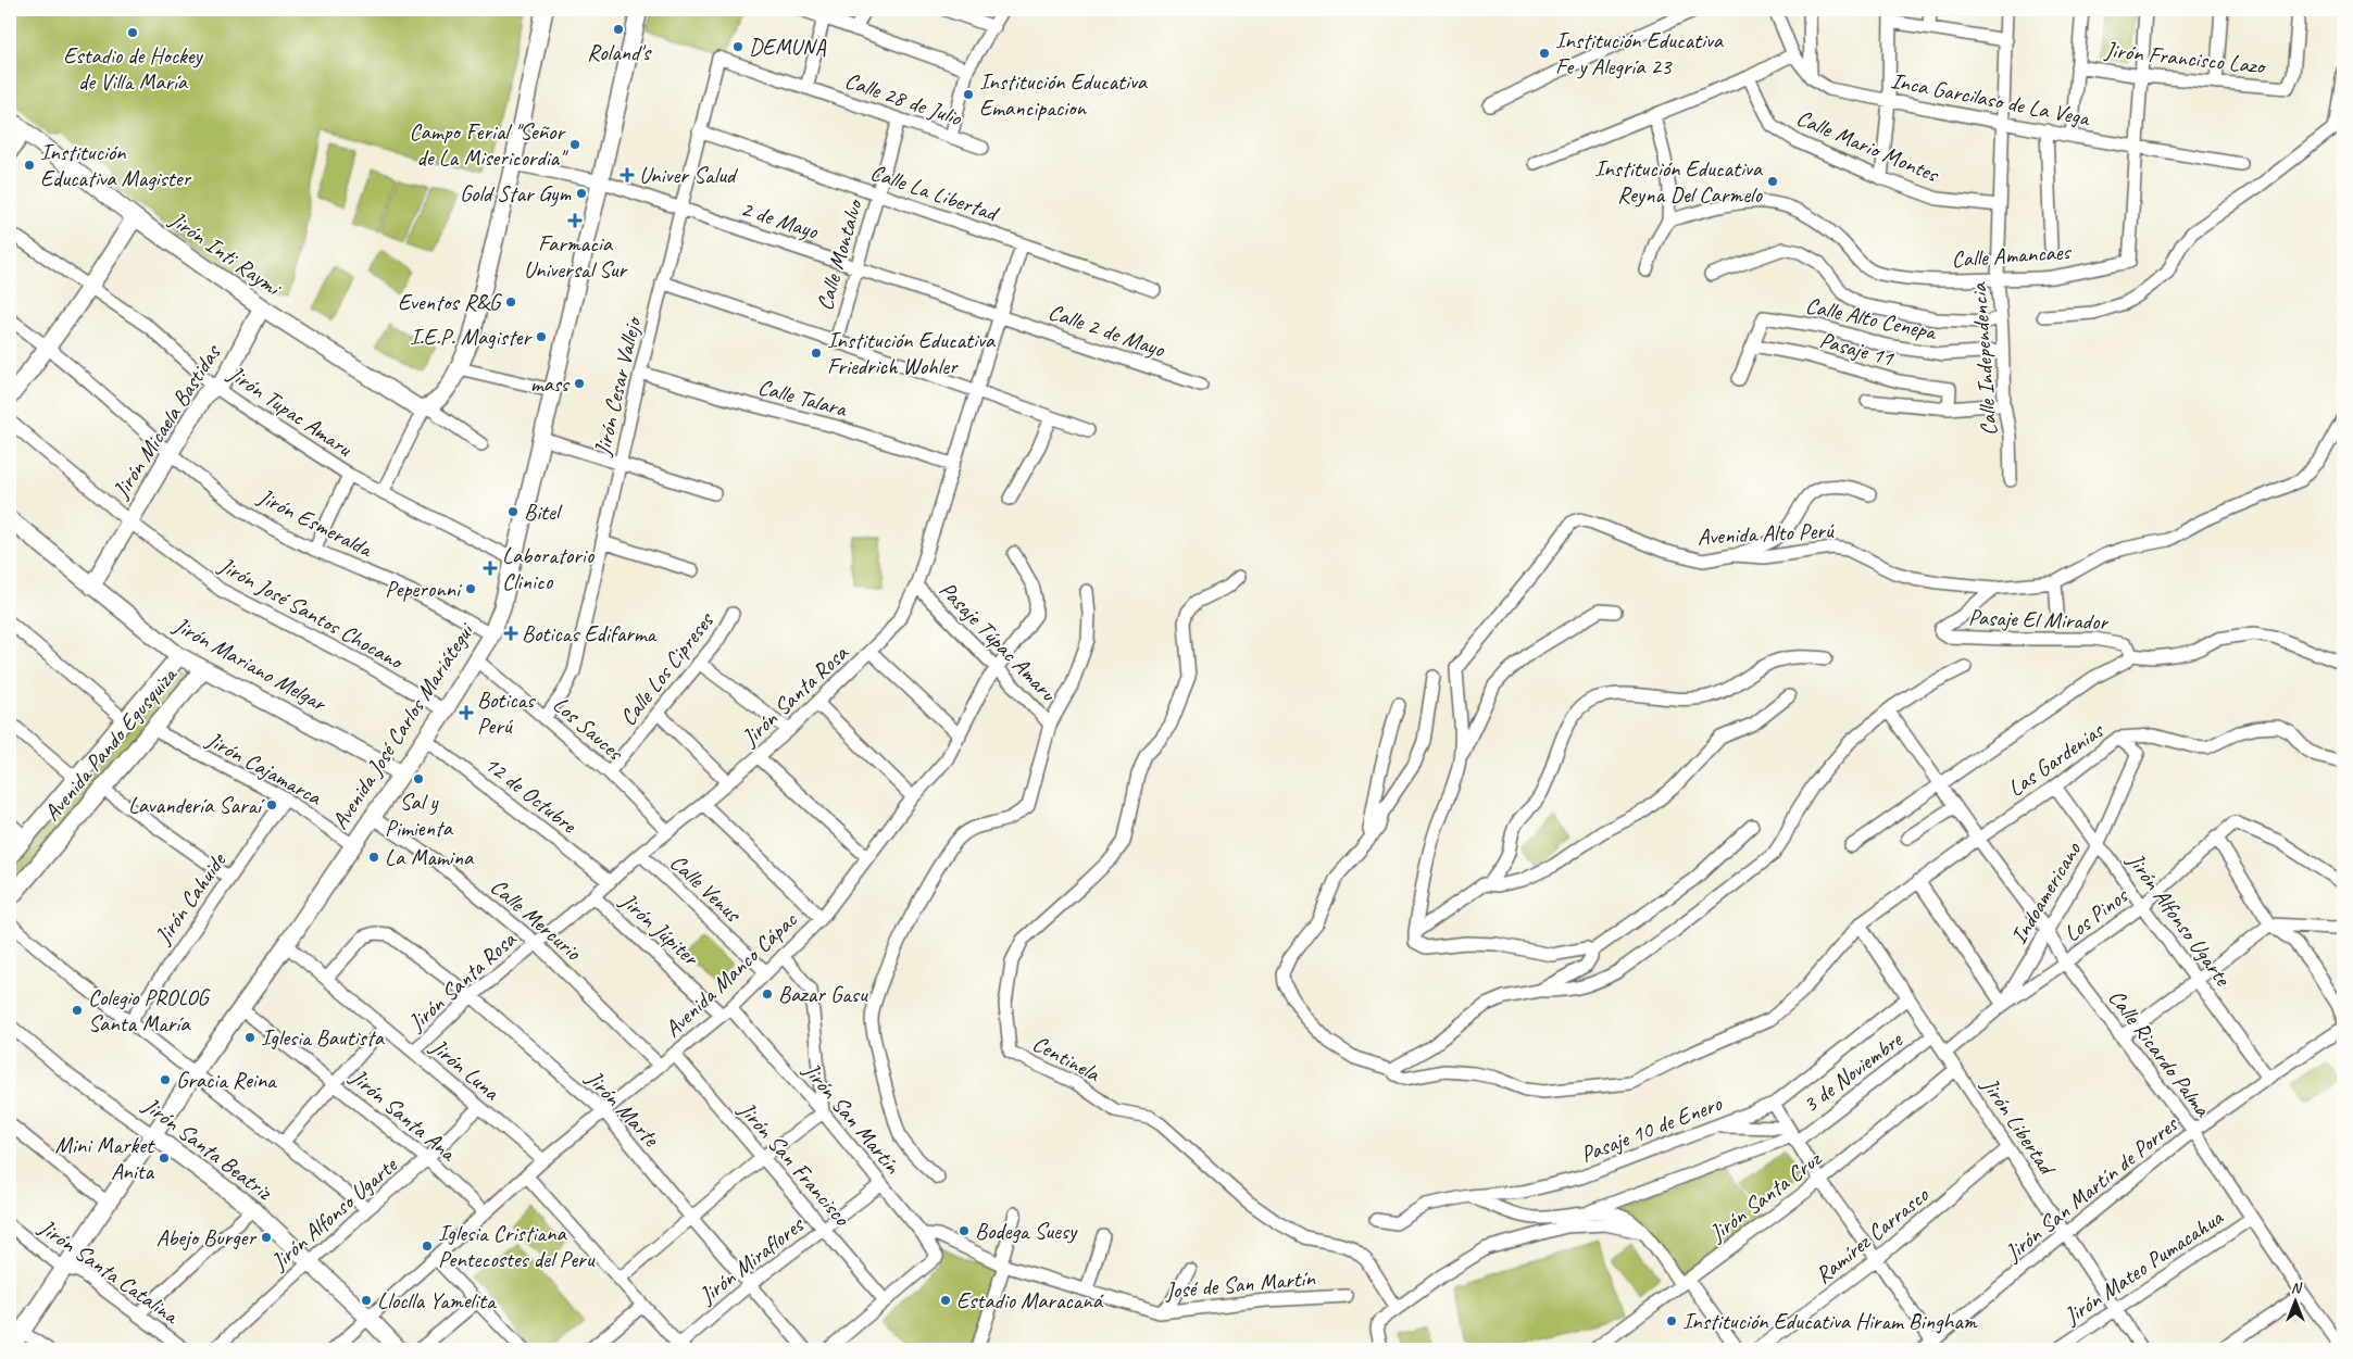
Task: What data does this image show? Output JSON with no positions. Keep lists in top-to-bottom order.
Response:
{
  "streets": {
    "street": [
      "Jirón Francisco Lazo",
      "Calle 28 de Julio",
      "Inca Garcilaso de La Vega",
      "Calle Mario Montes",
      "Calle La Libertad",
      "2 de Mayo",
      "Jirón Inti Raymi",
      "Calle Montalvo",
      "Calle Amancaes",
      "Calle Alto Cenepa",
      "Calle 2 de Mayo",
      "Pasaje 11",
      "Calle Independencia",
      "Jirón Cesar Vallejo",
      "Calle Talara",
      "Jirón Tupac Amaru",
      "Jirón Micaela Bastidas",
      "Jirón Esmeralda",
      "Avenida Alto Perú",
      "Jirón José Santos Chocano",
      "Pasaje El Mirador",
      "Pasaje Túpac Amaru",
      "Jirón Mariano Melgar",
      "Calle Los Cipreses",
      "Jirón Santa Rosa",
      "Avenida José Carlos Mariátegui",
      "Los Sauces",
      "Avenida Pando Egusquiza",
      "Las Gardenias",
      "Jirón Cajamarca",
      "12 de Octubre",
      "Calle Venus",
      "Indoamericano",
      "Jirón Cahuide",
      "Los Pinos",
      "Calle Mercurio",
      "Jirón Alfonso Ugarte",
      "Jirón Júpiter",
      "Avenida Manco Cápac",
      "Calle Ricardo Palma",
      "Centinela",
      "Jirón Luna",
      "3 de Noviembre",
      "Jirón Marte",
      "Jirón Santa Ana",
      "Jirón San Martín",
      "Jirón Libertad",
      "Pasaje 10 de Enero",
      "Jirón Santa Beatriz",
      "Jirón San Francisco",
      "Jirón San Martín de Porres",
      "Jirón Santa Cruz",
      "Ramírez Carrasco",
      "Jirón Miraflores",
      "Jirón Mateo Pumacahua",
      "Jirón Santa Catalina",
      "José de San Martín"
    ]
  },
  "crossings": [
    ["Jirón Francisco Lazo", "Calle Amancaes"],
    ["Calle 28 de Julio", "Calle Montalvo"],
    ["Calle 28 de Julio", "Jirón Cesar Vallejo"],
    ["Inca Garcilaso de La Vega", "Calle Amancaes"],
    ["Inca Garcilaso de La Vega", "Calle Independencia"],
    ["Calle Mario Montes", "Calle Independencia"],
    ["Calle La Libertad", "Calle Montalvo"],
    ["Calle La Libertad", "Jirón Cesar Vallejo"],
    ["Calle La Libertad", "Jirón Santa Rosa"],
    ["2 de Mayo", "Calle Montalvo"],
    ["2 de Mayo", "Calle 2 de Mayo"],
    ["2 de Mayo", "Jirón Cesar Vallejo"],
    ["2 de Mayo", "Jirón Santa Rosa"],
    ["2 de Mayo", "Avenida José Carlos Mariátegui"],
    ["Jirón Inti Raymi", "Jirón Micaela Bastidas"],
    ["Calle Amancaes", "Calle Independencia"],
    ["Calle Alto Cenepa", "Pasaje 11"],
    ["Calle Alto Cenepa", "Calle Independencia"],
    ["Calle 2 de Mayo", "Jirón Santa Rosa"],
    ["Jirón Cesar Vallejo", "Calle Talara"],
    ["Jirón Cesar Vallejo", "Los Sauces"],
    ["Calle Talara", "Jirón Santa Rosa"],
    ["Jirón Tupac Amaru", "Jirón Micaela Bastidas"],
    ["Jirón Tupac Amaru", "Avenida José Carlos Mariátegui"],
    ["Jirón Micaela Bastidas", "Jirón Esmeralda"],
    ["Jirón Micaela Bastidas", "Jirón José Santos Chocano"],
    ["Jirón Micaela Bastidas", "Jirón Mariano Melgar"],
    ["Jirón Esmeralda", "Avenida José Carlos Mariátegui"],
    ["Avenida Alto Perú", "Pasaje El Mirador"],
    ["Jirón José Santos Chocano", "Avenida José Carlos Mariátegui"],
    ["Pasaje El Mirador", "Calle Ricardo Palma"],
    ["Pasaje Túpac Amaru", "Jirón Santa Rosa"],
    ["Pasaje Túpac Amaru", "Avenida Manco Cápac"],
    ["Jirón Mariano Melgar", "Avenida José Carlos Mariátegui"],
    ["Jirón Mariano Melgar", "Avenida Pando Egusquiza"],
    ["Calle Los Cipreses", "Los Sauces"],
    ["Jirón Santa Rosa", "Los Sauces"],
    ["Jirón Santa Rosa", "12 de Octubre"],
    ["Jirón Santa Rosa", "Calle Venus"],
    ["Jirón Santa Rosa", "Calle Mercurio"],
    ["Jirón Santa Rosa", "Jirón Júpiter"],
    ["Jirón Santa Rosa", "Jirón Luna"],
    ["Jirón Santa Rosa", "Jirón Marte"],
    ["Avenida José Carlos Mariátegui", "Los Sauces"],
    ["Avenida José Carlos Mariátegui", "Jirón Cajamarca"],
    ["Avenida José Carlos Mariátegui", "12 de Octubre"],
    ["Avenida José Carlos Mariátegui", "Calle Mercurio"],
    ["Avenida José Carlos Mariátegui", "Jirón Luna"],
    ["Avenida José Carlos Mariátegui", "Jirón Santa Ana"],
    ["Avenida José Carlos Mariátegui", "Jirón Santa Beatriz"],
    ["Avenida José Carlos Mariátegui", "Jirón Santa Catalina"],
    ["Avenida Pando Egusquiza", "Jirón Cajamarca"],
    ["Las Gardenias", "Indoamericano"],
    ["Las Gardenias", "Jirón Alfonso Ugarte"],
    ["Las Gardenias", "Calle Ricardo Palma"],
    ["Las Gardenias", "Jirón Libertad"],
    ["Jirón Cajamarca", "Jirón Cahuide"],
    ["Calle Venus", "Avenida Manco Cápac"],
    ["Indoamericano", "Los Pinos"],
    ["Indoamericano", "Jirón Alfonso Ugarte"],
    ["Indoamericano", "Calle Ricardo Palma"],
    ["Indoamericano", "Jirón Libertad"],
    ["Los Pinos", "Jirón Alfonso Ugarte"],
    ["Los Pinos", "Calle Ricardo Palma"],
    ["Calle Mercurio", "Avenida Manco Cápac"],
    ["Jirón Alfonso Ugarte", "Jirón Luna"],
    ["Jirón Alfonso Ugarte", "Jirón Santa Ana"],
    ["Jirón Alfonso Ugarte", "Jirón Santa Beatriz"],
    ["Jirón Alfonso Ugarte", "Jirón San Martín de Porres"],
    ["Jirón Júpiter", "Avenida Manco Cápac"],
    ["Jirón Júpiter", "Jirón San Martín"],
    ["Avenida Manco Cápac", "Jirón Luna"],
    ["Avenida Manco Cápac", "Jirón Marte"],
    ["Avenida Manco Cápac", "Jirón Santa Ana"],
    ["Avenida Manco Cápac", "Jirón San Martín"],
    ["Avenida Manco Cápac", "Jirón Santa Beatriz"],
    ["Avenida Manco Cápac", "Jirón San Francisco"],
    ["Calle Ricardo Palma", "Jirón San Martín de Porres"],
    ["Calle Ricardo Palma", "Jirón Mateo Pumacahua"],
    ["Jirón Luna", "Jirón Marte"],
    ["3 de Noviembre", "Jirón Libertad"],
    ["Jirón Marte", "Jirón Miraflores"],
    ["Jirón San Martín", "Jirón San Francisco"],
    ["Jirón San Martín", "Jirón Miraflores"],
    ["Jirón San Martín", "José de San Martín"],
    ["Jirón Libertad", "Pasaje 10 de Enero"],
    ["Jirón Libertad", "Jirón San Martín de Porres"],
    ["Jirón Libertad", "Jirón Santa Cruz"],
    ["Jirón Libertad", "Ramírez Carrasco"],
    ["Jirón Libertad", "Jirón Mateo Pumacahua"],
    ["Jirón San Francisco", "Jirón Miraflores"]
  ],
  "places": {
    "other": [
      "Roland's",
      "Estadio de Hockey de Villa María",
      "DEMUNA",
      "Institución Educativa Fe y Alegría 23",
      "Institución Educativa Emancipacion",
      "Campo Ferial \"Señor de La Misericordia\"",
      "Institución Educativa Magister",
      "Institución Educativa Reyna Del Carmelo",
      "Gold Star Gym",
      "Eventos R&G",
      "I.E.P. Magister",
      "Institución Educativa Friedrich Wohler",
      "mass",
      "Bitel",
      "Peperonni",
      "Sal y Pimienta",
      "Lavandería Saraí",
      "La Mamina",
      "Bazar Gasu",
      "Colegio PROLOG Santa María",
      "Iglesia Bautista",
      "Gracia Reina",
      "Mini Market Anita",
      "Bodega Suesy",
      "Abejo Burger",
      "Iglesia Cristiana Pentecostes del Peru",
      "Lloclla Yamelita",
      "Estadio Maracaná",
      "Institución Educativa Hiram Bingham"
    ],
    "health": [
      "Univer Salud",
      "Farmacia Universal Sur",
      "Laboratorio Clinico",
      "Boticas Edifarma",
      "Boticas Perú"
    ]
  },
  "north": "top"
}
